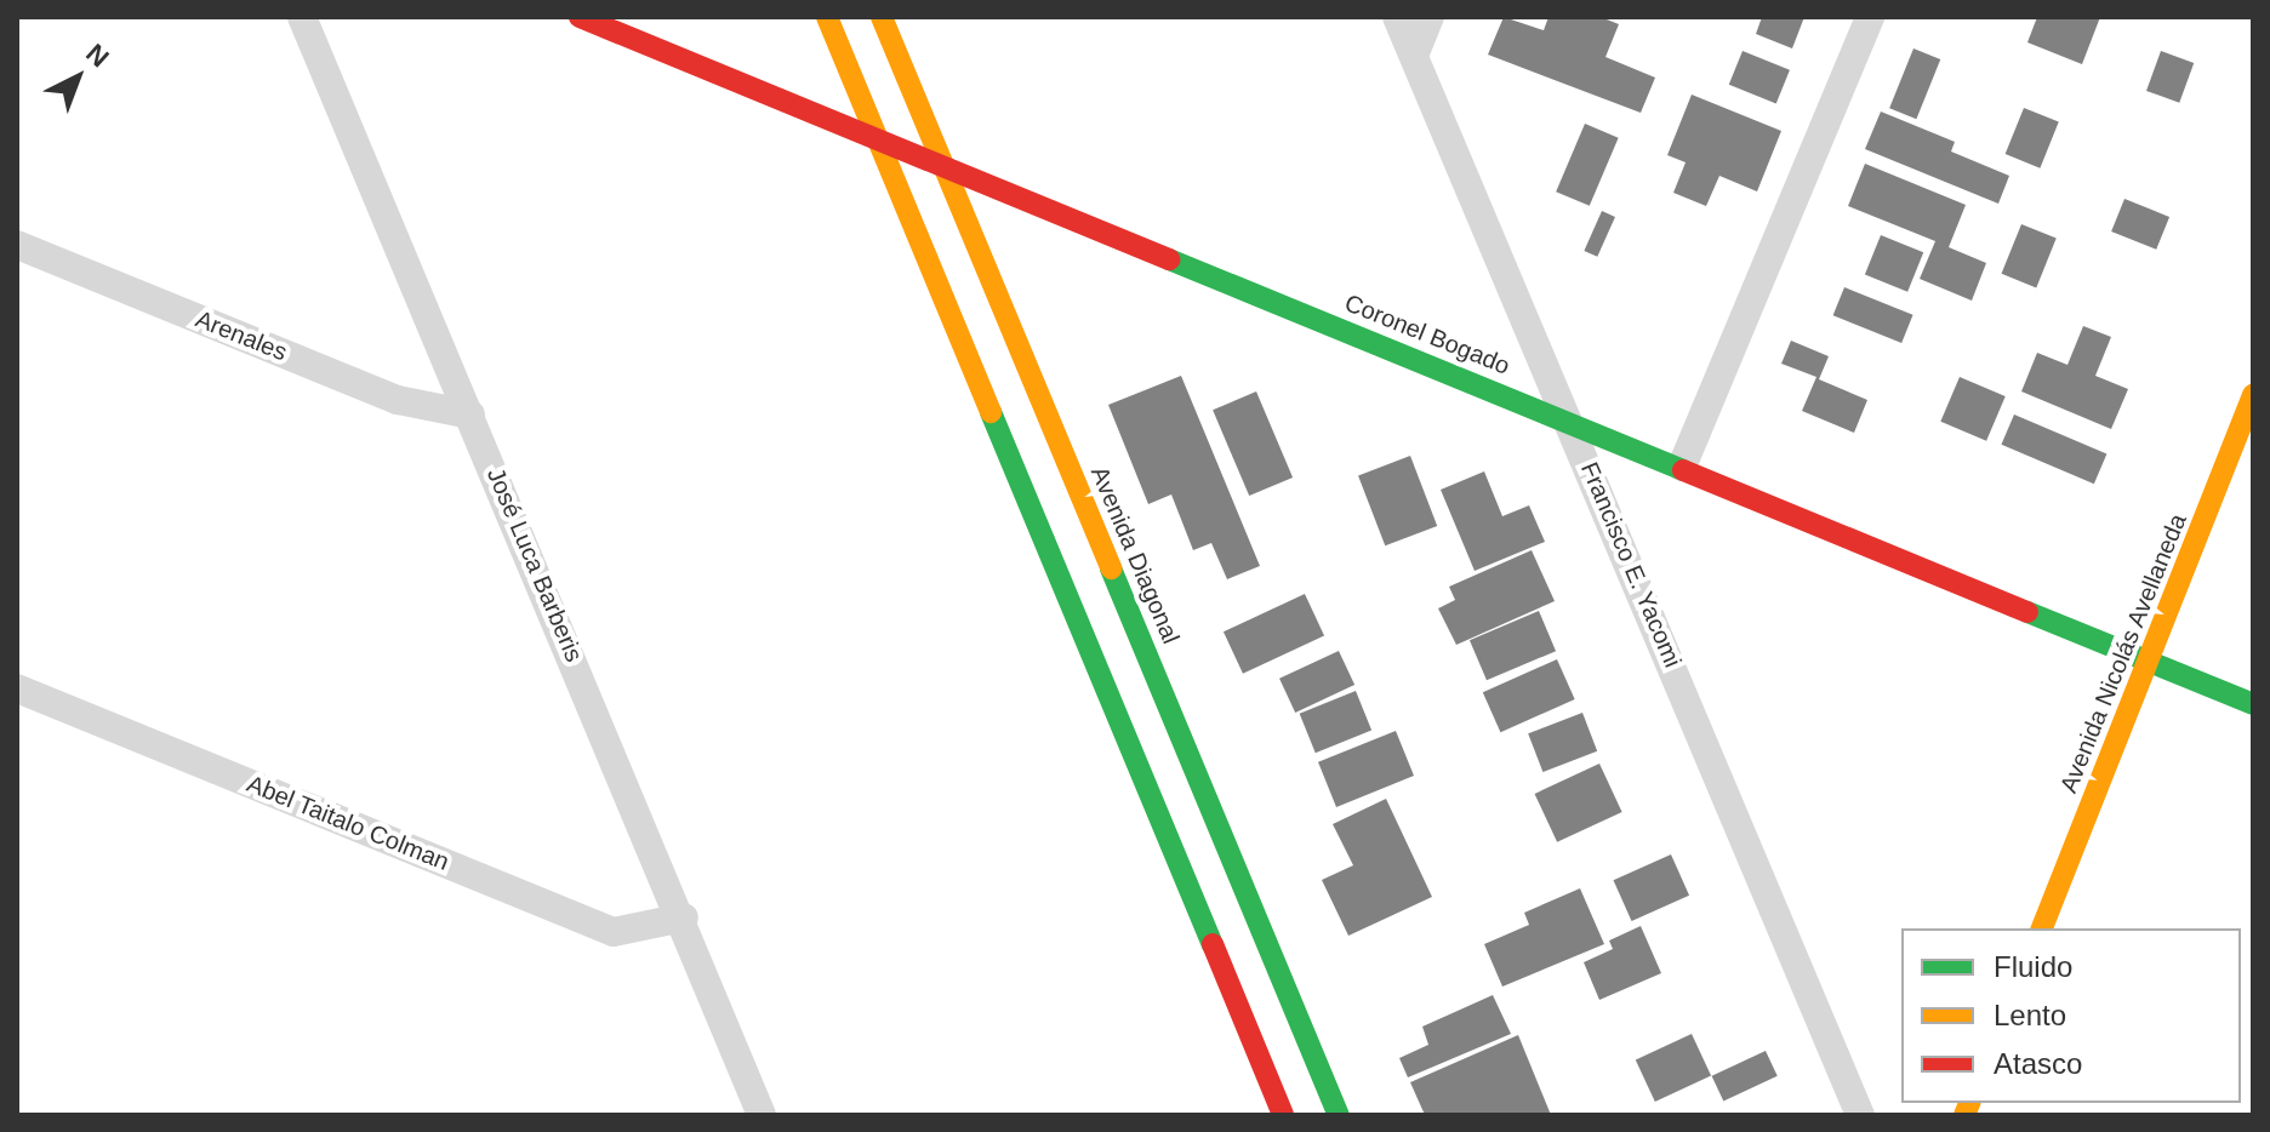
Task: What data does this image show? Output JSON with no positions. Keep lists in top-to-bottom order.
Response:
{
  "streets": {
    "main road": ["Coronel Bogado", "Avenida Diagonal", "Avenida Nicolás Avellaneda"],
    "street": [
      "Arenales",
      "José Luca Barberis",
      "Francisco E. Yacomi",
      "Abel Taitalo Colman"
    ]
  },
  "crossings": [
    ["Coronel Bogado", "Avenida Diagonal"],
    ["Coronel Bogado", "Francisco E. Yacomi"],
    ["Coronel Bogado", "Avenida Nicolás Avellaneda"],
    ["Arenales", "José Luca Barberis"],
    ["José Luca Barberis", "Abel Taitalo Colman"]
  ],
  "legend": ["Fluido", "Lento", "Atasco"],
  "north": "top right"
}
